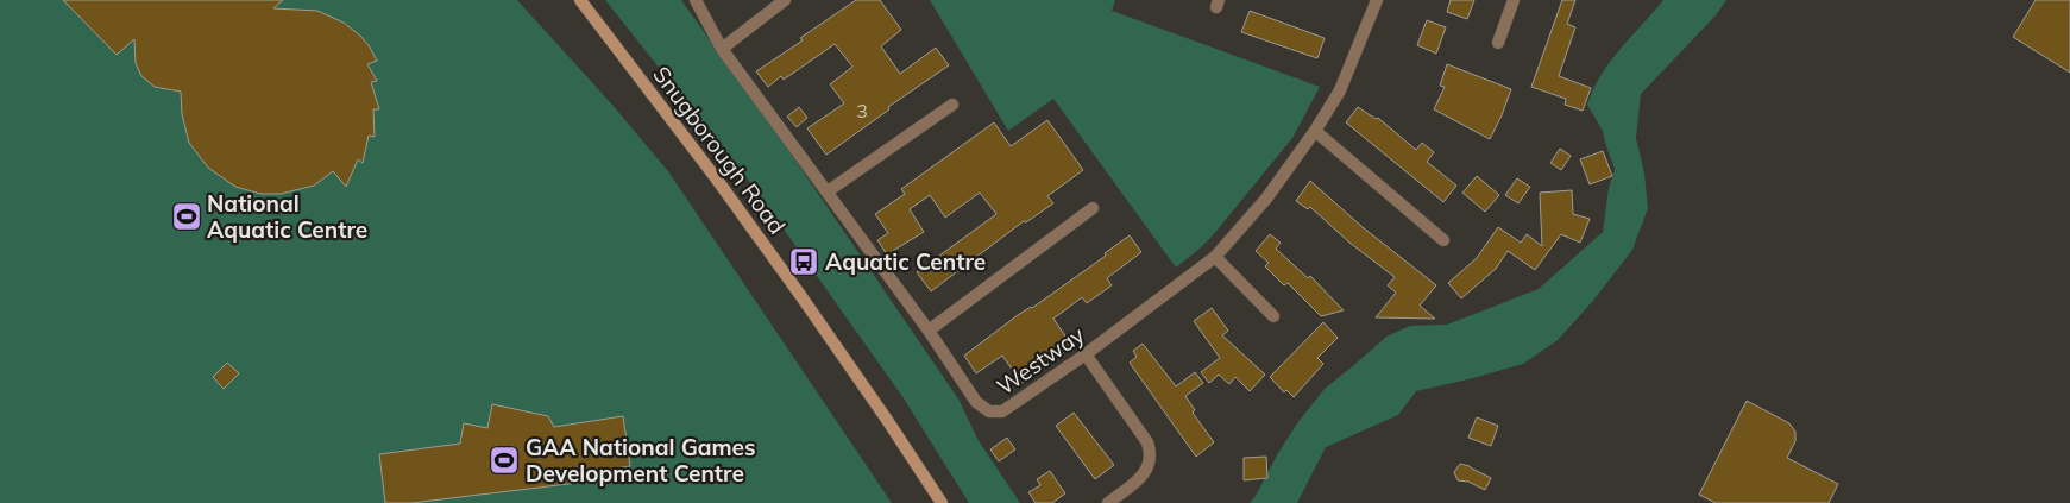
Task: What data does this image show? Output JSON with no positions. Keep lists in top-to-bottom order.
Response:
{
  "streets": {
    "main road": ["Snugborough Road"],
    "street": ["Westway"]
  },
  "places": {
    "sports": ["National Aquatic Centre", "GAA National Games Development Centre"],
    "bus stop": ["Aquatic Centre"]
  },
  "house_numbers": ["3"]
}
